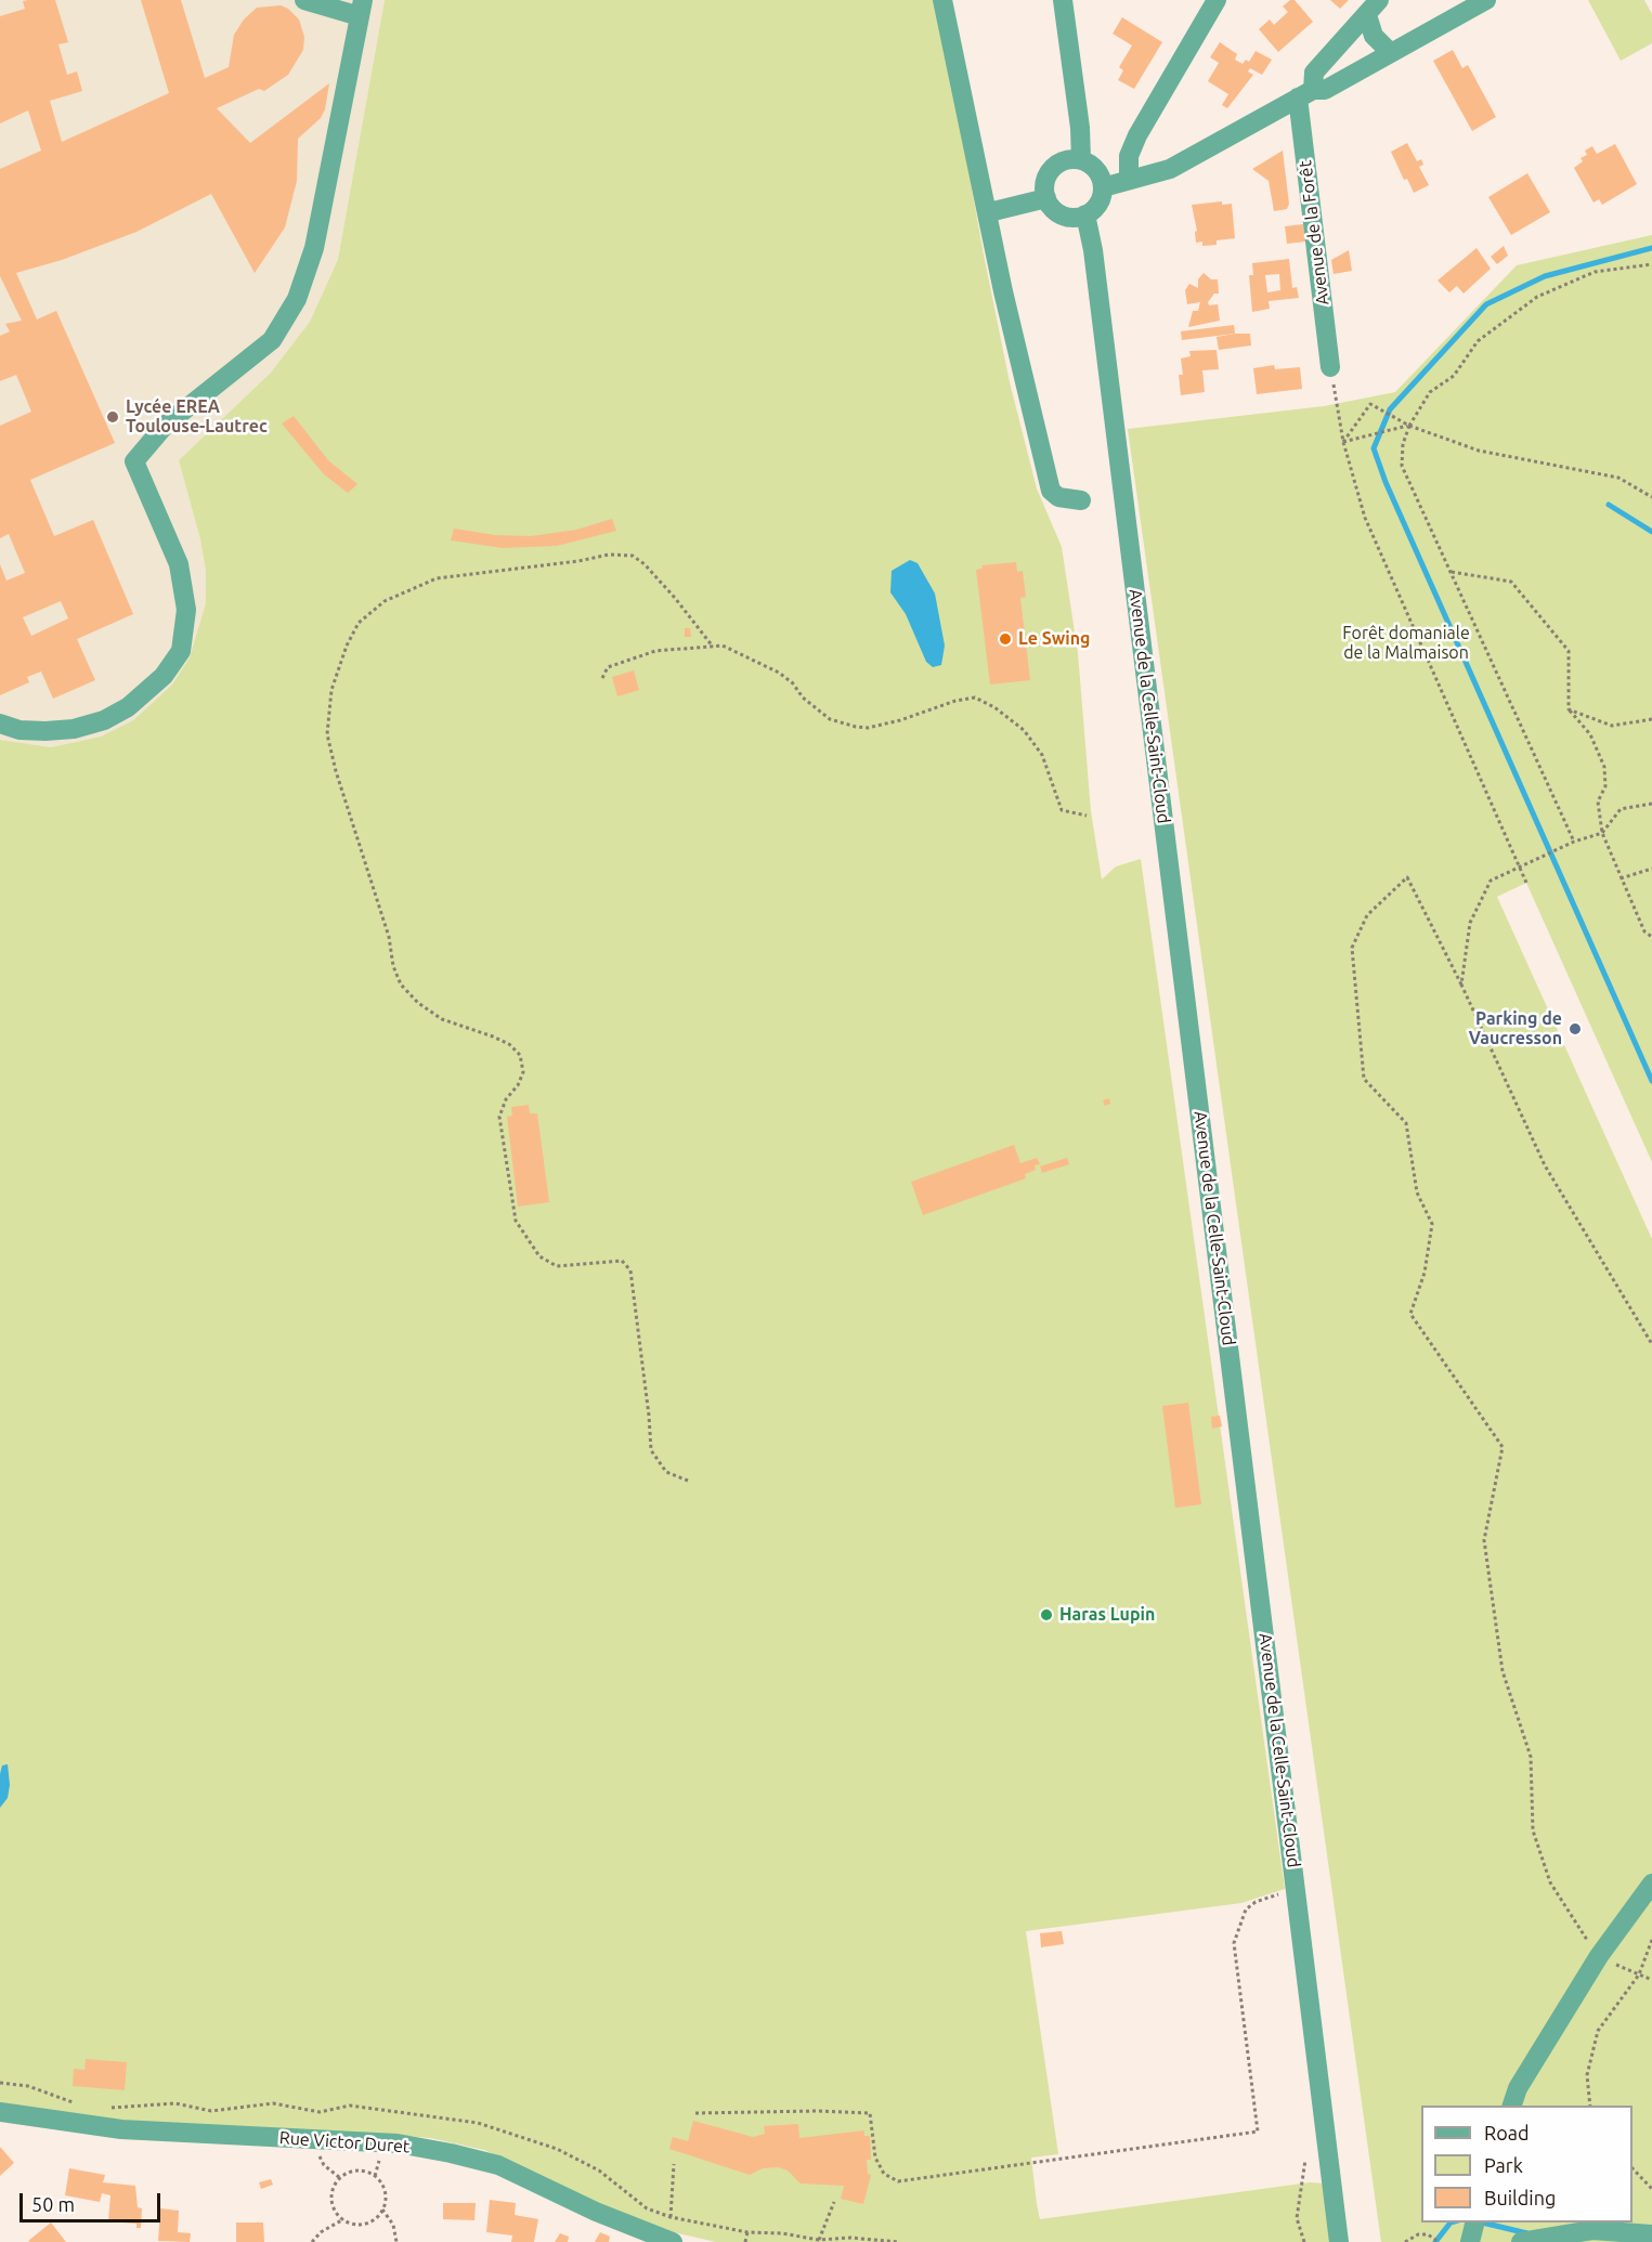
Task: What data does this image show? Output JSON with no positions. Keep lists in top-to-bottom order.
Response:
{
  "streets": {
    "street": ["Avenue de la Forêt", "Avenue de la Celle-Saint-Cloud", "Rue Victor Duret"]
  },
  "parks": ["Forêt domaniale de la Malmaison"],
  "places": [
    "Lycée EREA Toulouse-Lautrec",
    "Le Swing",
    "Parking de Vaucresson",
    "Haras Lupin"
  ],
  "legend": ["Road", "Park", "Building"],
  "scale_bar": "50 m"
}
